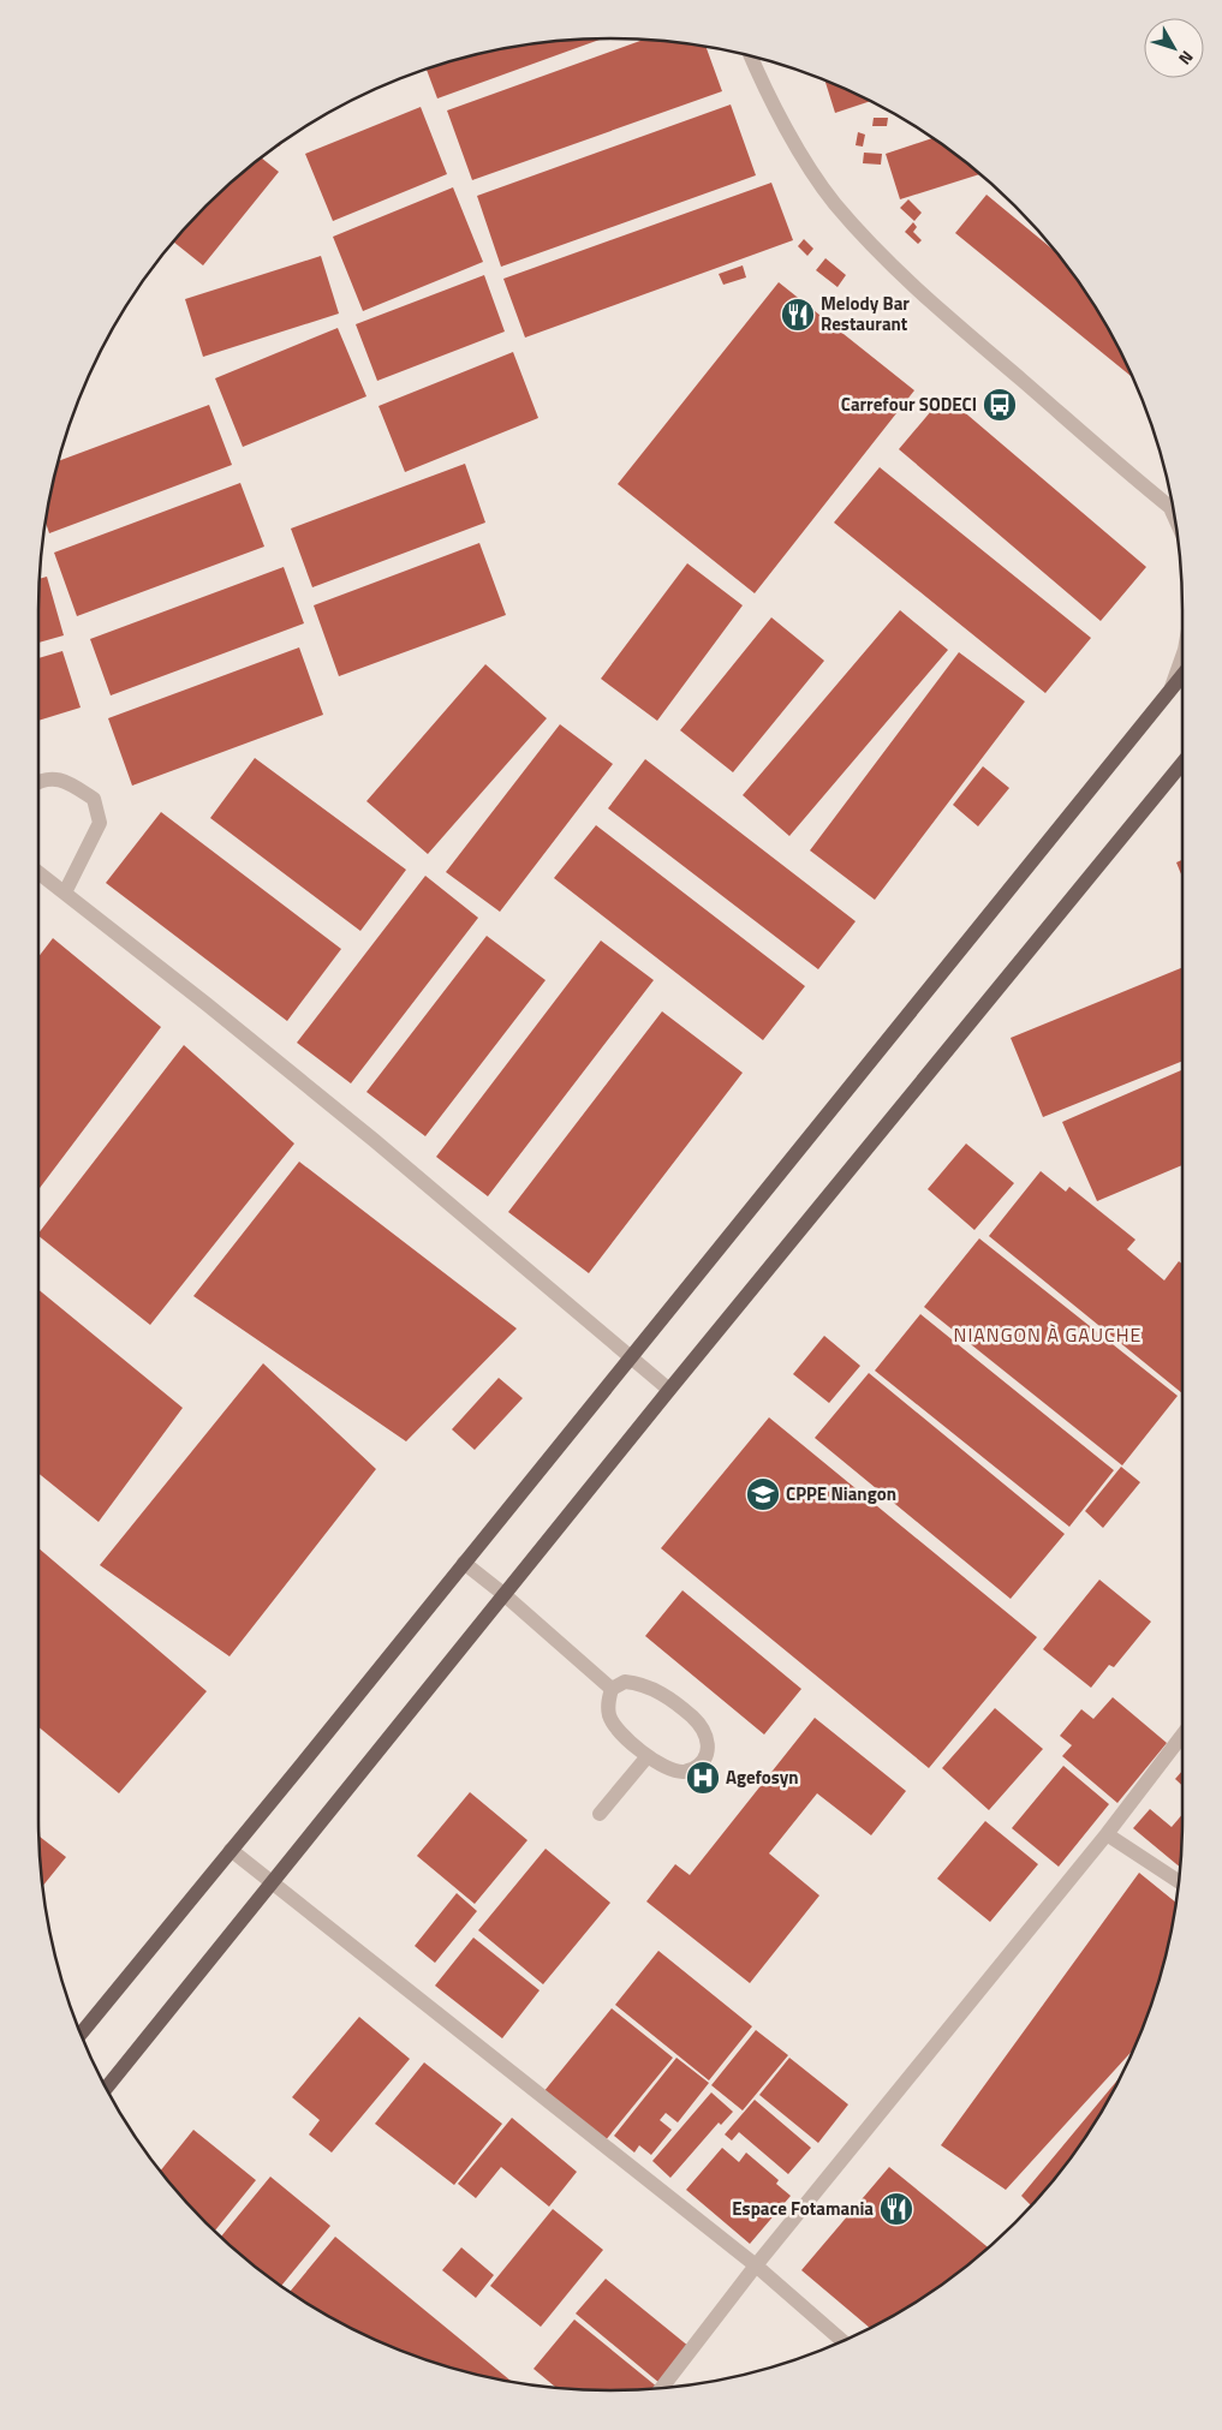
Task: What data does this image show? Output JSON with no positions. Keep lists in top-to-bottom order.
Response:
{
  "districts": ["NIANGON À GAUCHE"],
  "places": {
    "restaurant": ["Melody Bar Restaurant", "Espace Fotamania"],
    "bus stop": ["Carrefour SODECI"],
    "school or university": ["CPPE Niangon"],
    "hospital": ["Agefosyn"]
  },
  "north": "bottom right"
}
